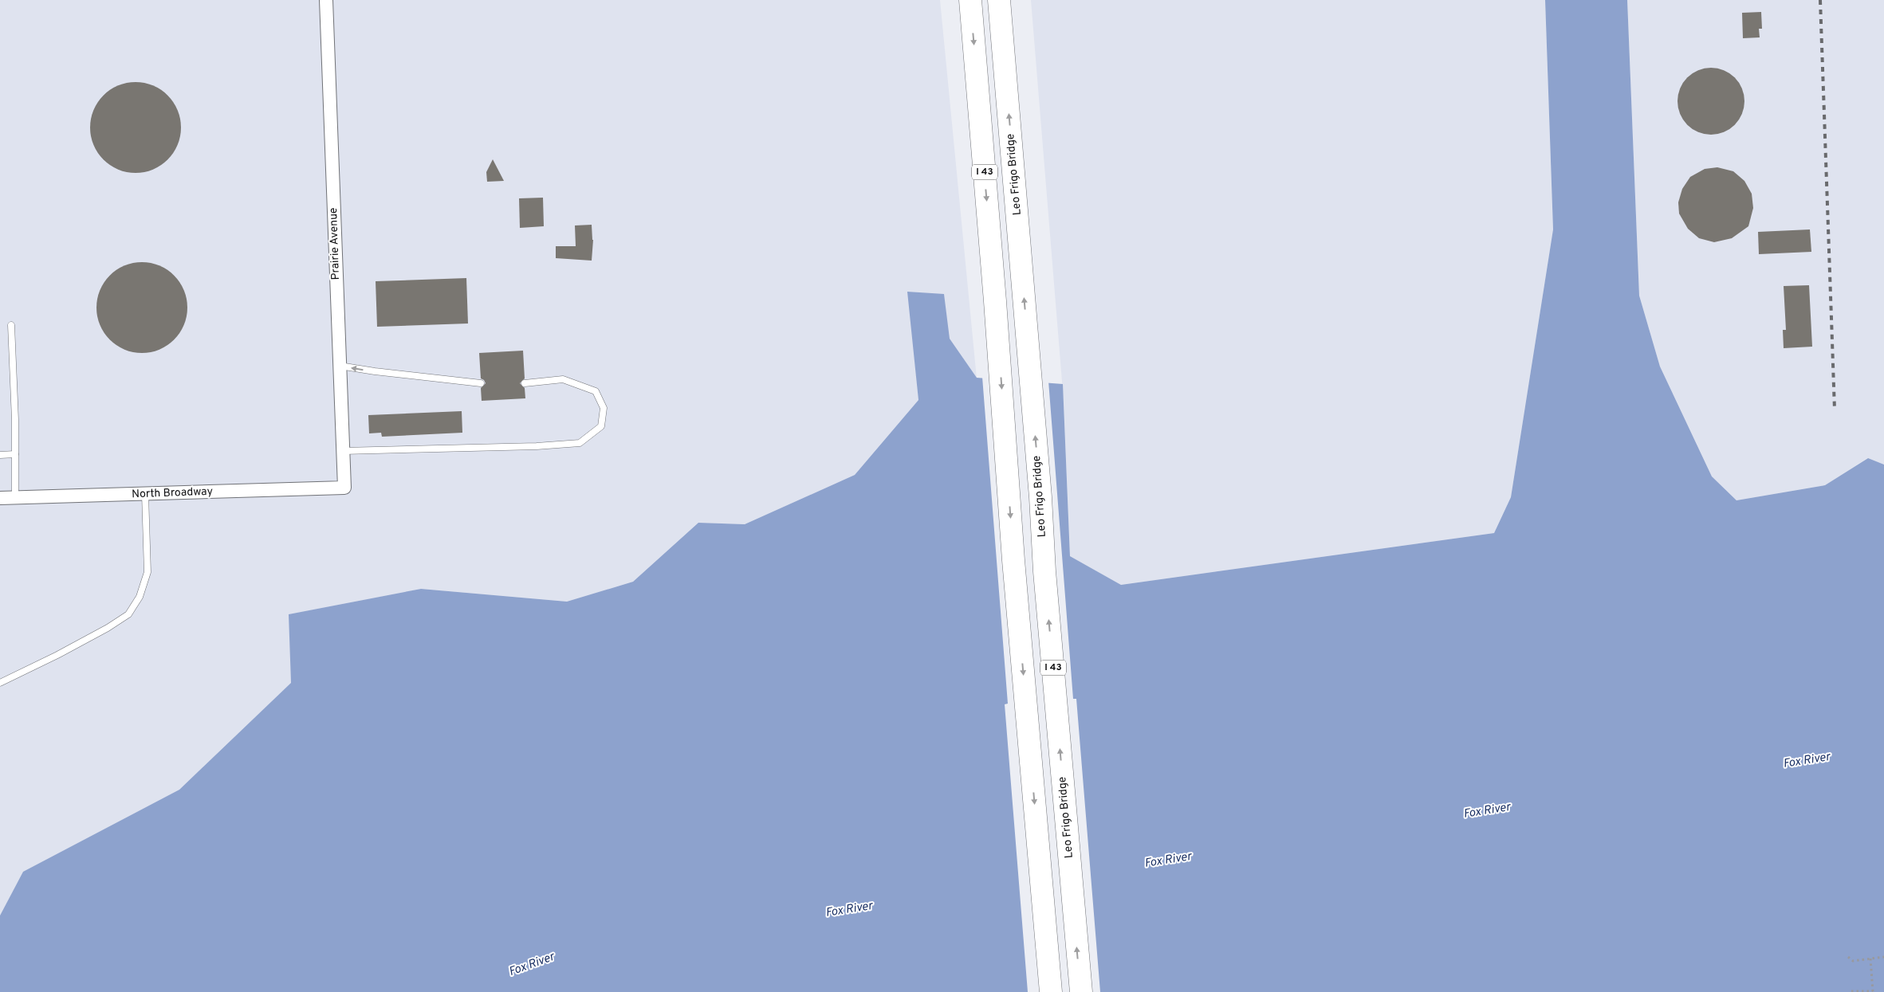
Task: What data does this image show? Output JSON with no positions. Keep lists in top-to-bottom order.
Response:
{
  "streets": {
    "highway": ["I 43", "Leo Frigo Bridge"],
    "street": ["Prairie Avenue", "North Broadway"]
  },
  "crossings": [
    ["Prairie Avenue", "North Broadway"]
  ],
  "water": ["Fox River"]
}
